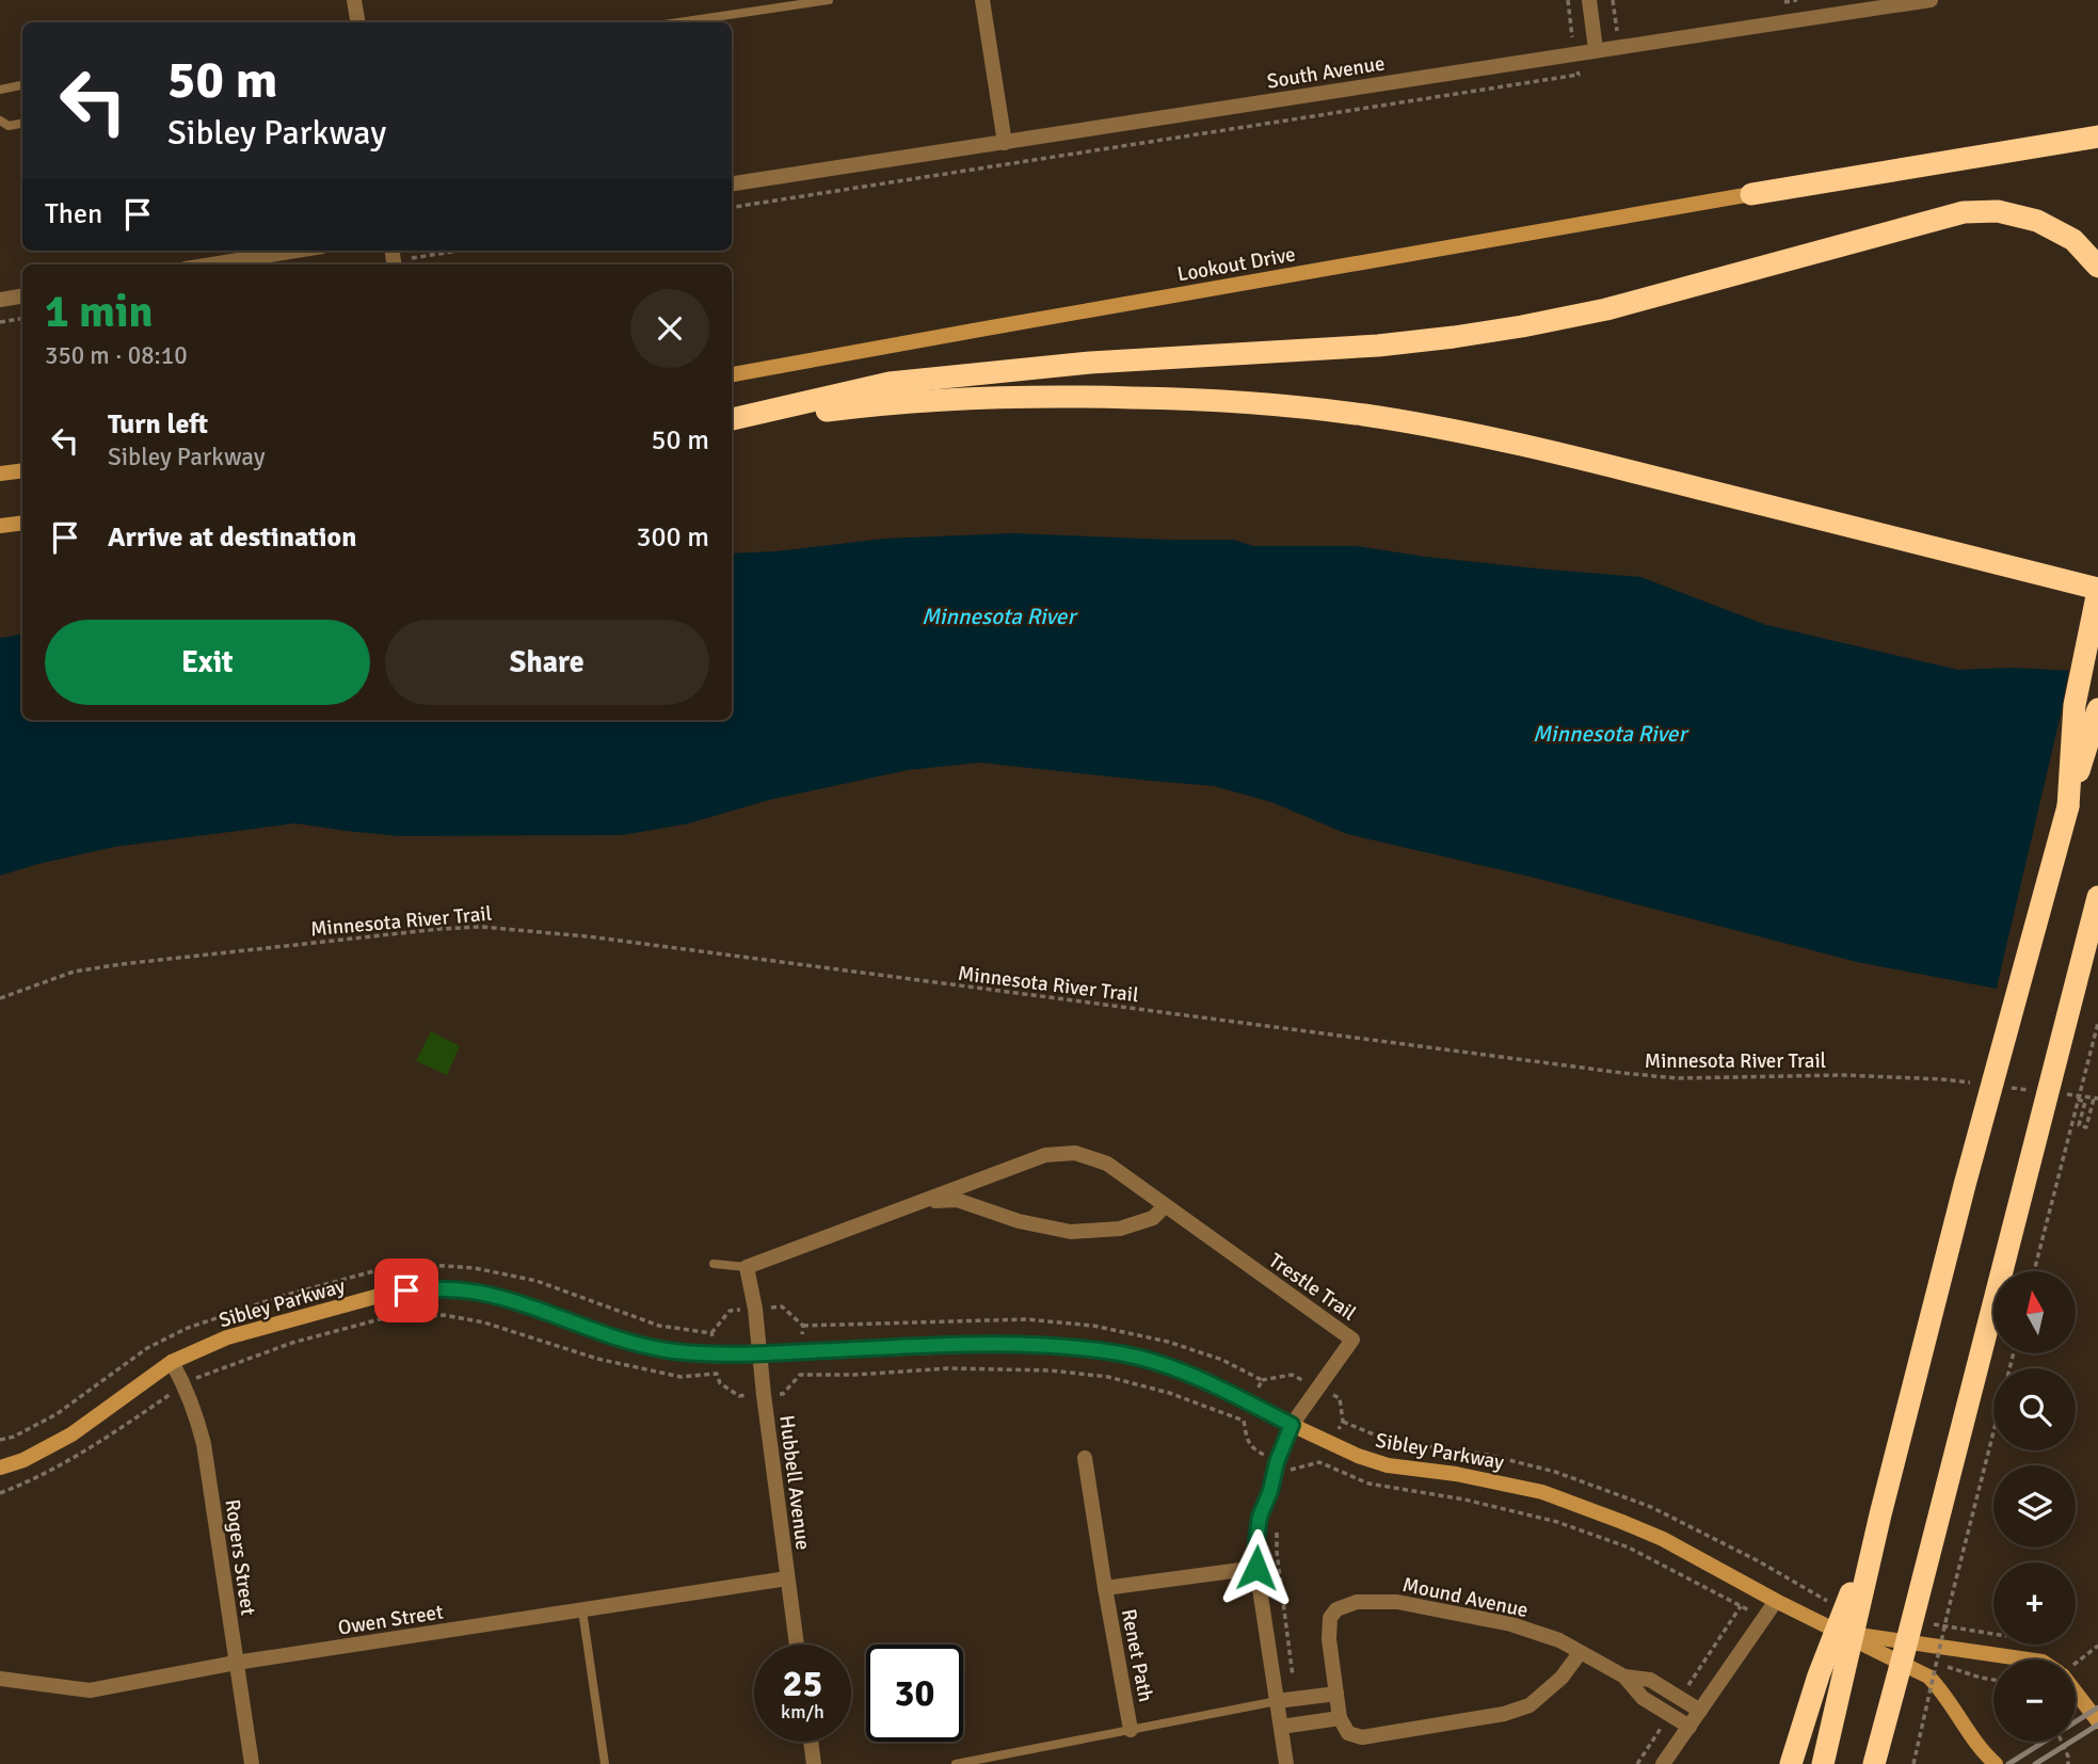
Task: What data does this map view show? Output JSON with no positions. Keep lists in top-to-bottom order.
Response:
{
  "streets": {
    "street": [
      "South Avenue",
      "Lookout Drive",
      "Trestle Trail",
      "Sibley Parkway",
      "Hubbell Avenue",
      "Rogers Street",
      "Mound Avenue",
      "Owen Street",
      "Renet Path"
    ],
    "path": ["Minnesota River Trail"]
  },
  "crossings": [
    ["Trestle Trail", "Sibley Parkway"],
    ["Trestle Trail", "Hubbell Avenue"],
    ["Sibley Parkway", "Hubbell Avenue"],
    ["Sibley Parkway", "Rogers Street"],
    ["Hubbell Avenue", "Owen Street"],
    ["Rogers Street", "Owen Street"]
  ],
  "water": ["Minnesota River"],
  "north": "top",
  "page": {
    "turn": ["50 m", "Sibley Parkway"],
    "then": "Then",
    "heading": ["1 min", "350 m · 08:10"],
    "list": [
      {
        "name": "Turn left",
        "note": "Sibley Parkway",
        "value": "50 m"
      },
      {
        "name": "Arrive at destination",
        "value": "300 m"
      }
    ],
    "buttons": ["Exit", "Share"],
    "map_buttons": ["+", "−"],
    "speed": "25 km/h",
    "limit": "30"
  }
}
